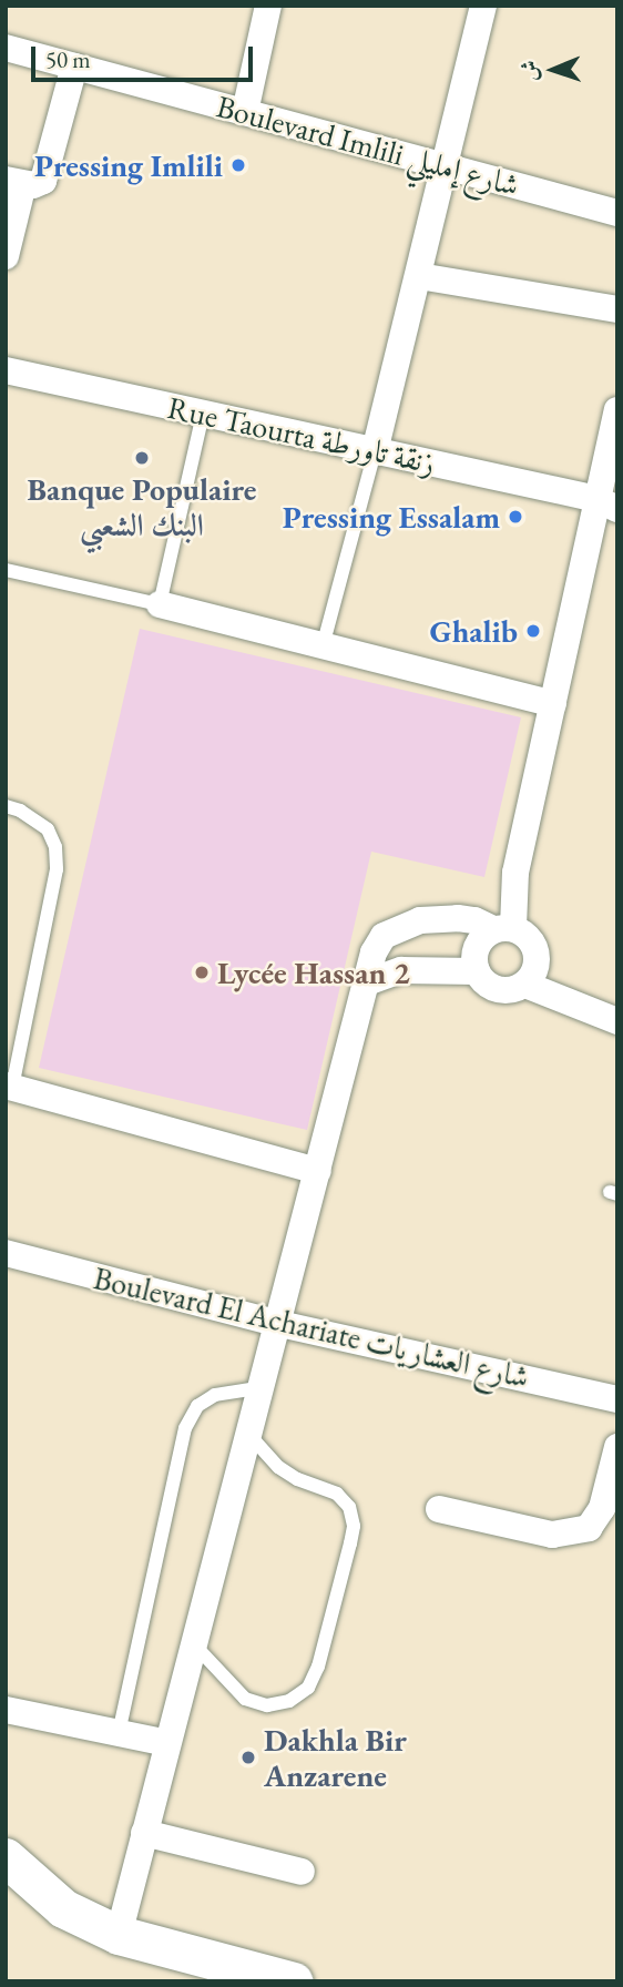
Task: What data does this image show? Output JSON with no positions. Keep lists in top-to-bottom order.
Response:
{
  "streets": {
    "street": ["Boulevard Imlili شارع إمليلي", "Rue Taourta زنقة تاورطة", "Boulevard El Achariate شارع العشاريات"]
  },
  "places": [
    "Pressing Imlili",
    "Banque Populaire البنك الشعبي",
    "Pressing Essalam",
    "Ghalib",
    "Lycée Hassan 2",
    "Dakhla Bir Anzarene"
  ],
  "scale_bar": "50 m",
  "north": "left"
}
